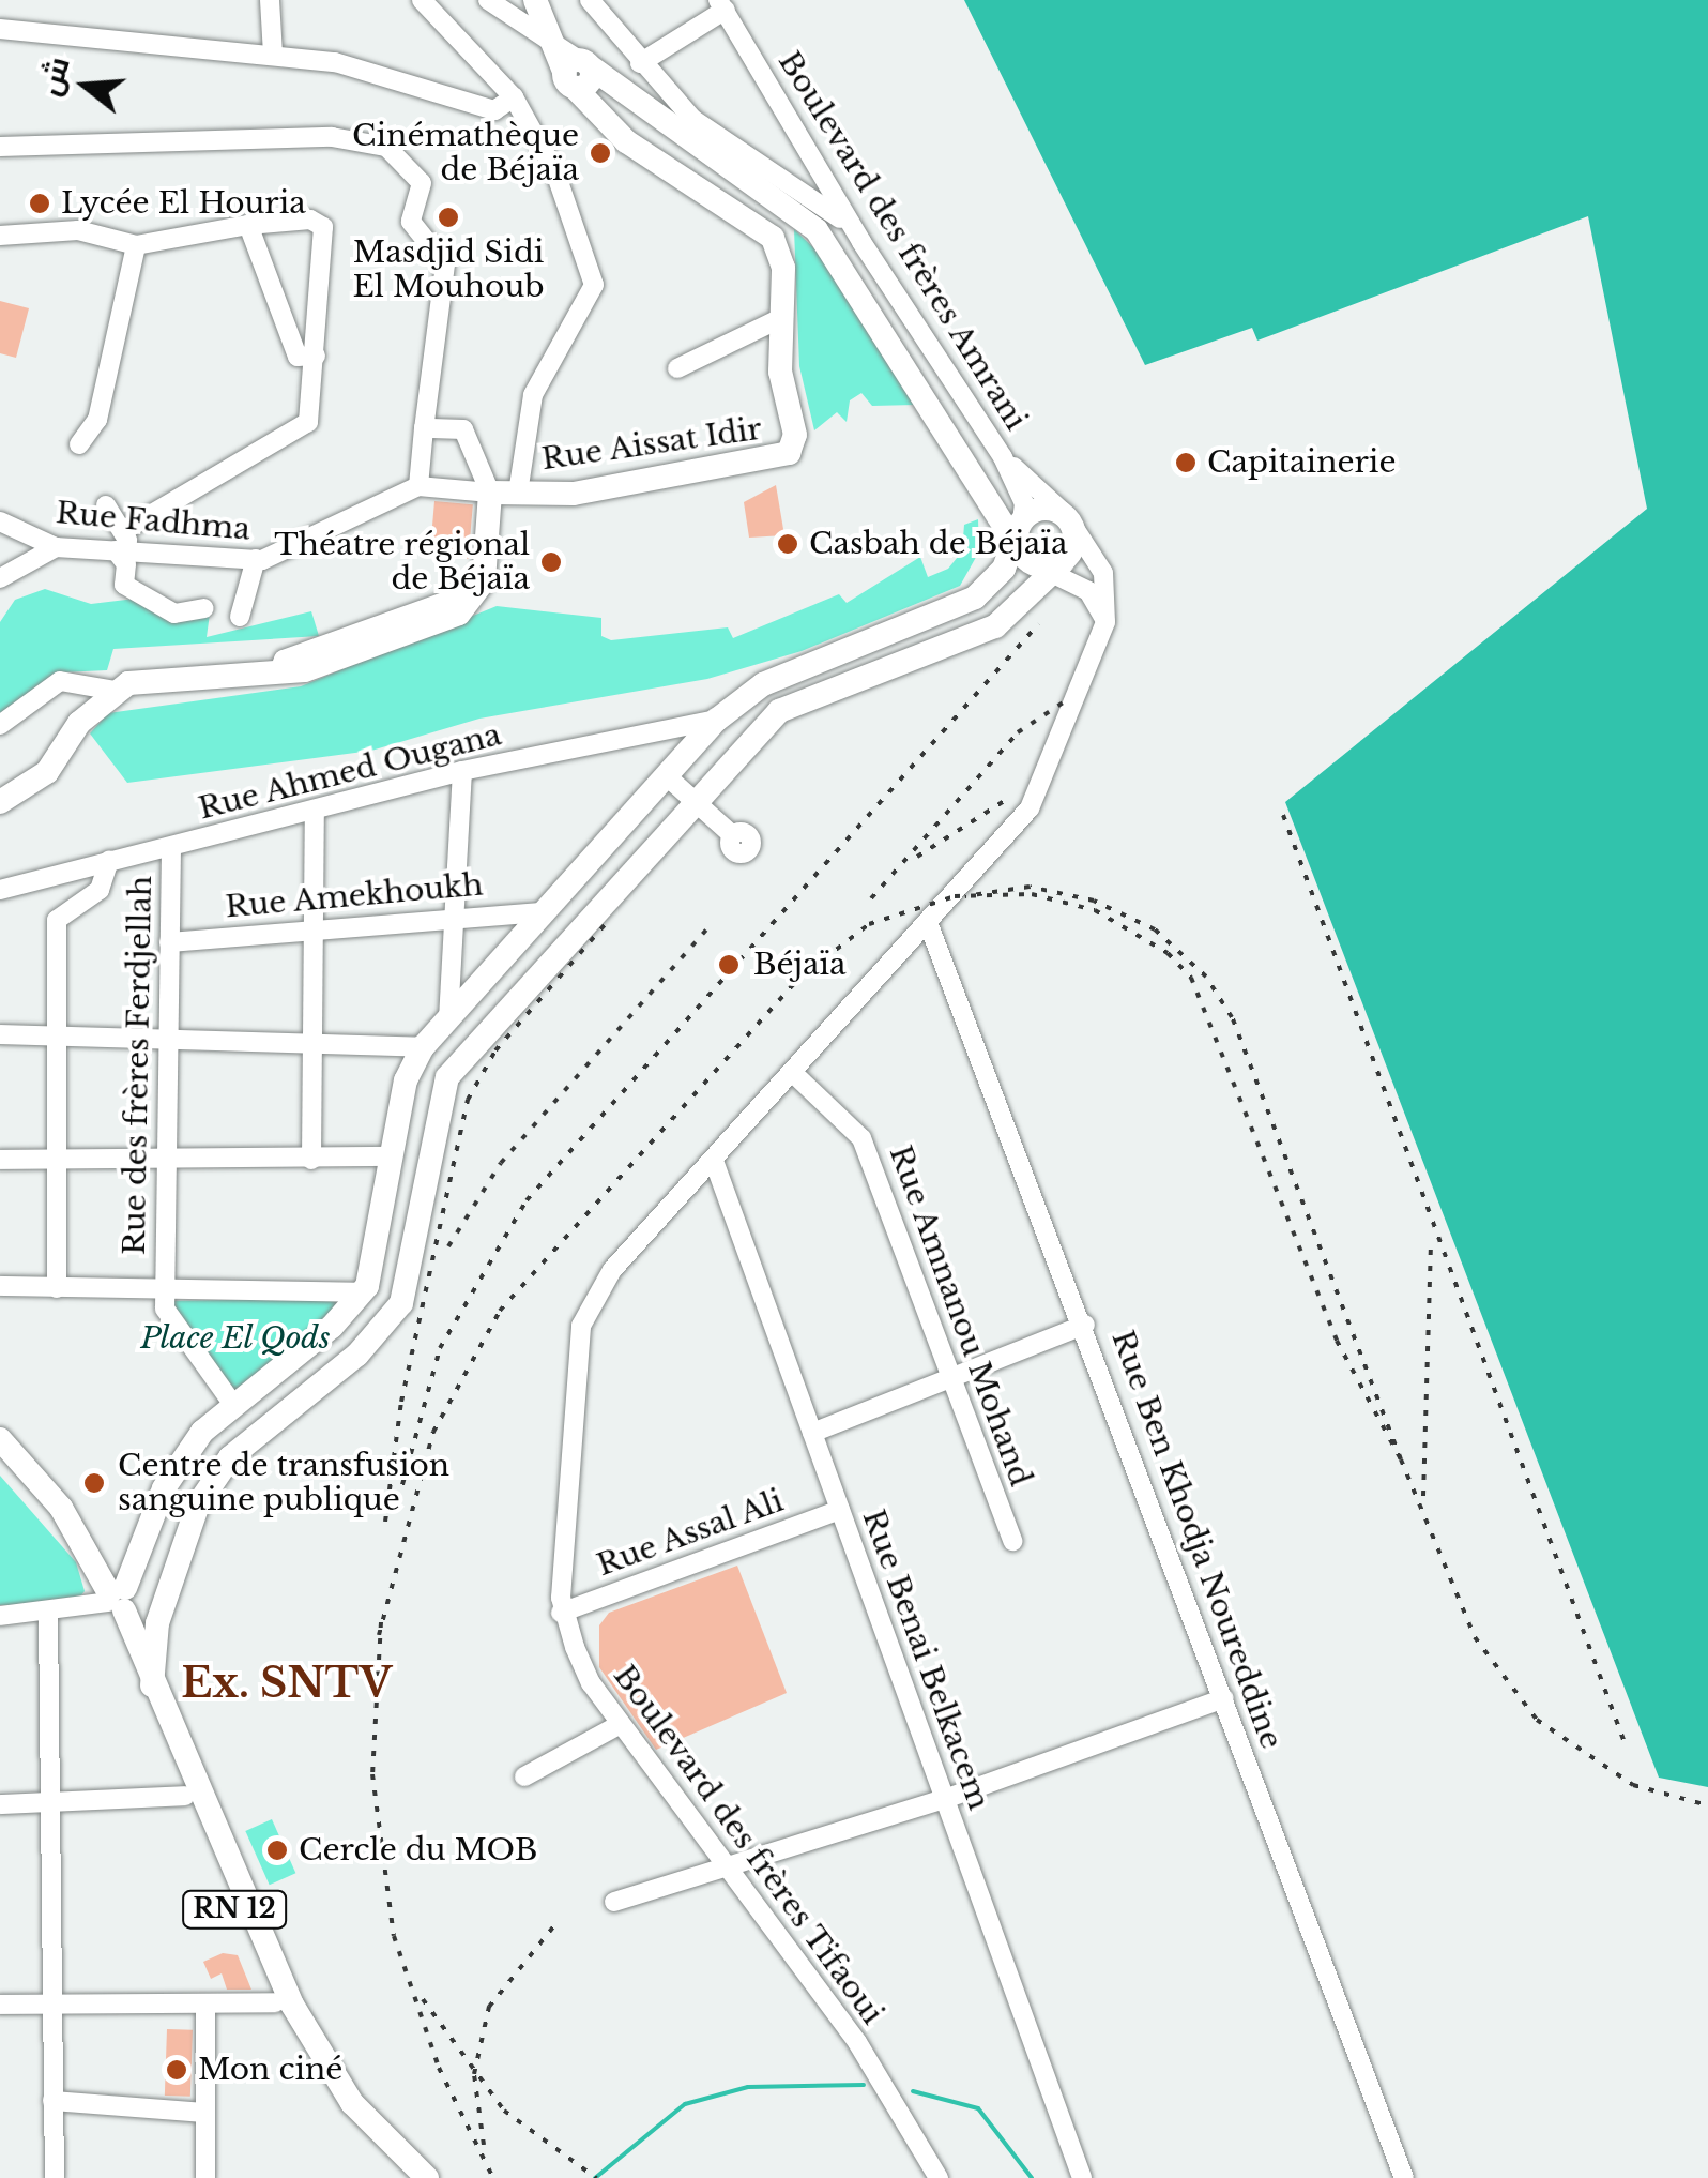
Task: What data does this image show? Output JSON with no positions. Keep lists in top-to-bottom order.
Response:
{
  "streets": {
    "main road": ["Rue Aissat Idir", "RN 12"],
    "street": [
      "Boulevard des frères Amrani",
      "Rue Fadhma",
      "Rue Ahmed Ougana",
      "Rue Amekhoukh",
      "Rue des frères Ferdjellah",
      "Rue Amnanou Mohand",
      "Rue Assal Ali",
      "Rue Ben Khodja Noureddine",
      "Rue Benai Belkacem",
      "Boulevard des frères Tifaoui"
    ]
  },
  "crossings": [
    ["Boulevard des frères Amrani", "Boulevard des frères Tifaoui"],
    ["Rue Ahmed Ougana", "Rue des frères Ferdjellah"],
    ["Rue Amekhoukh", "Rue des frères Ferdjellah"],
    ["Rue Amnanou Mohand", "Boulevard des frères Tifaoui"],
    ["Rue Assal Ali", "Rue Benai Belkacem"],
    ["Rue Assal Ali", "Boulevard des frères Tifaoui"],
    ["Rue Ben Khodja Noureddine", "Boulevard des frères Tifaoui"],
    ["Rue Benai Belkacem", "Boulevard des frères Tifaoui"]
  ],
  "districts": ["Ex. SNTV"],
  "parks": ["Place El Qods"],
  "places": [
    "Cinémathèque de Béjaïa",
    "Lycée El Houria",
    "Masdjid Sidi El Mouhoub",
    "Capitainerie",
    "Casbah de Béjaïa",
    "Théatre régional de Béjaïa",
    "Béjaïa",
    "Centre de transfusion sanguine publique",
    "Cercle du MOB",
    "Mon ciné"
  ],
  "north": "left"
}
